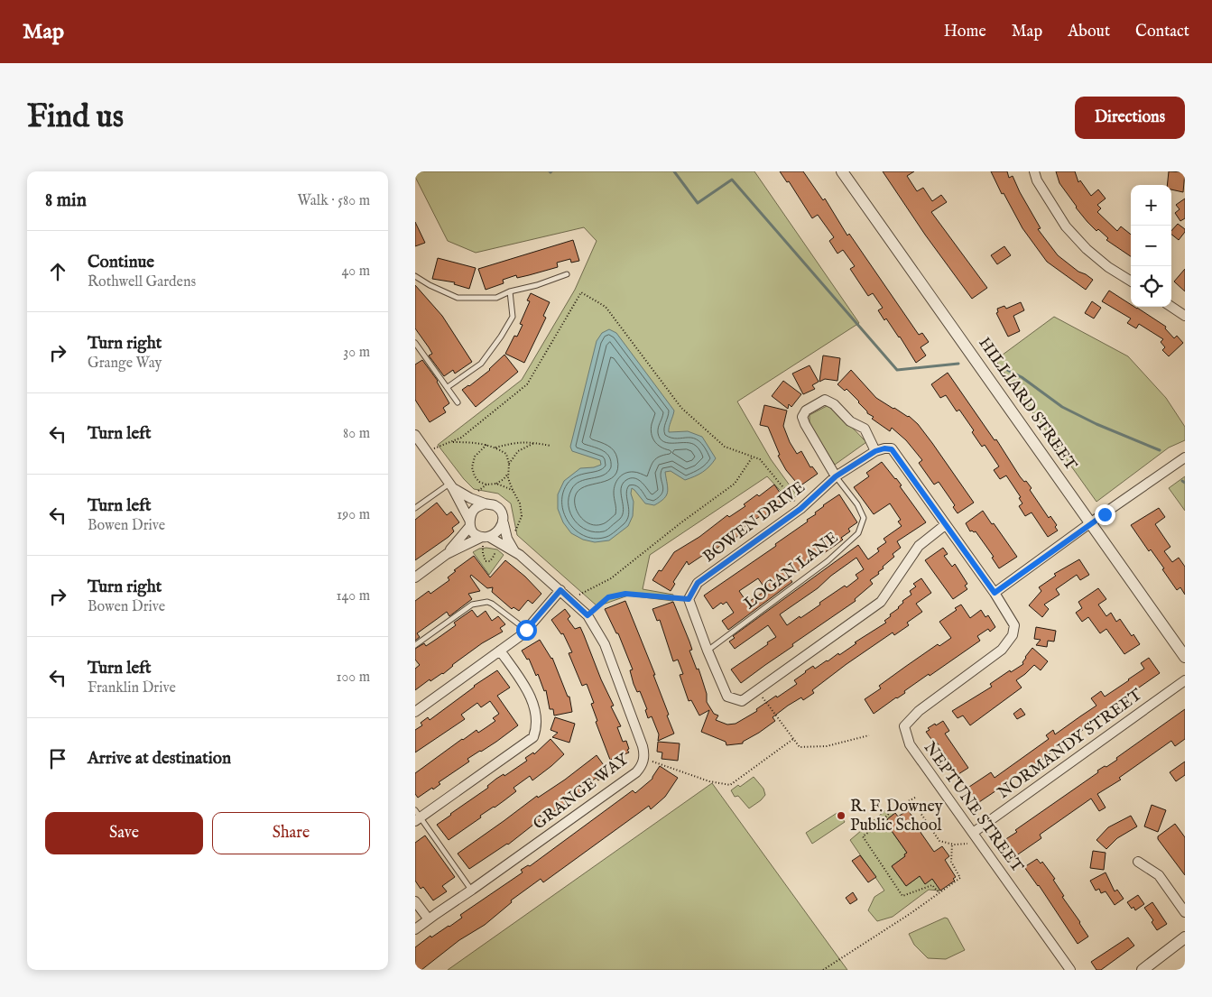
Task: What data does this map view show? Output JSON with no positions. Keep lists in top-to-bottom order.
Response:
{
  "streets": {
    "street": [
      "HILLIARD STREET",
      "BOWEN DRIVE",
      "NORMANDY STREET",
      "GRANGE WAY",
      "NEPTUNE STREET"
    ],
    "lane": ["LOGAN LANE"]
  },
  "crossings": [
    ["BOWEN DRIVE", "LOGAN LANE"],
    ["NORMANDY STREET", "NEPTUNE STREET"]
  ],
  "places": ["R. F. Downey Public School"],
  "page": {
    "header": "Map",
    "nav": [
      "Home",
      "Map",
      "About",
      "Contact"
    ],
    "buttons": [
      "Directions",
      ["Save", "Share"]
    ],
    "title": "Find us",
    "heading": ["8 min", "Walk · 580 m"],
    "map_buttons": ["+", "−"],
    "list": [
      ["Continue", "Rothwell Gardens", "40 m"],
      ["Turn right", "Grange Way", "30 m"],
      ["Turn left", "80 m"],
      ["Turn left", "Bowen Drive", "190 m"],
      ["Turn right", "Bowen Drive", "140 m"],
      ["Turn left", "Franklin Drive", "100 m"],
      "Arrive at destination"
    ]
  }
}
